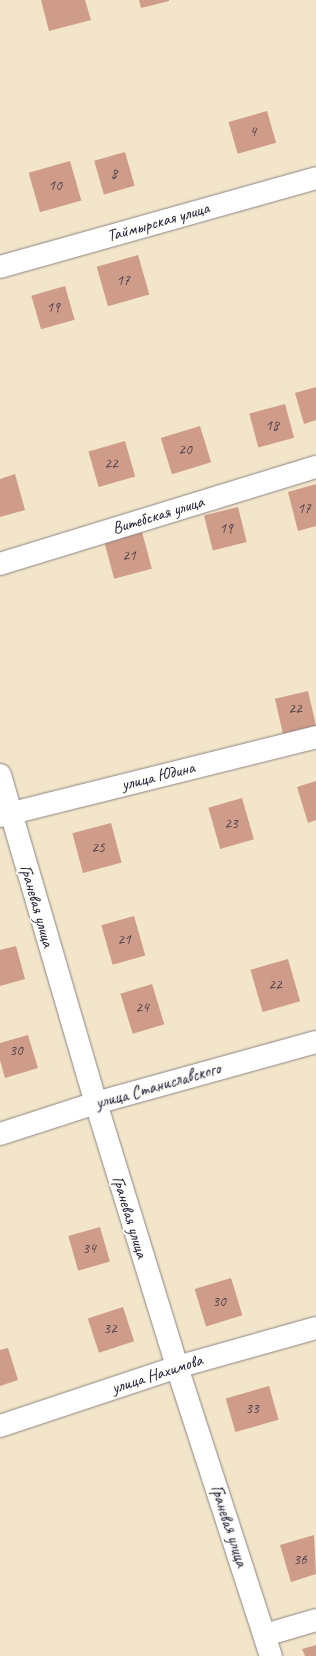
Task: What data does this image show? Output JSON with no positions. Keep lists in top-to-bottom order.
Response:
{
  "streets": {
    "street": [
      "Таймырская улица",
      "Витебская улица",
      "улица Юдина",
      "Граневая улица",
      "улица Станиславского",
      "улица Нахимова"
    ]
  },
  "crossings": [
    ["улица Юдина", "Граневая улица"],
    ["Граневая улица", "улица Станиславского"],
    ["Граневая улица", "улица Нахимова"]
  ],
  "house_numbers": [
    "4",
    "8",
    "10",
    "17",
    "19",
    "18",
    "20",
    "22",
    "17",
    "19",
    "21",
    "22",
    "23",
    "25",
    "21",
    "22",
    "24",
    "30",
    "34",
    "30",
    "32",
    "33",
    "36"
  ]
}
